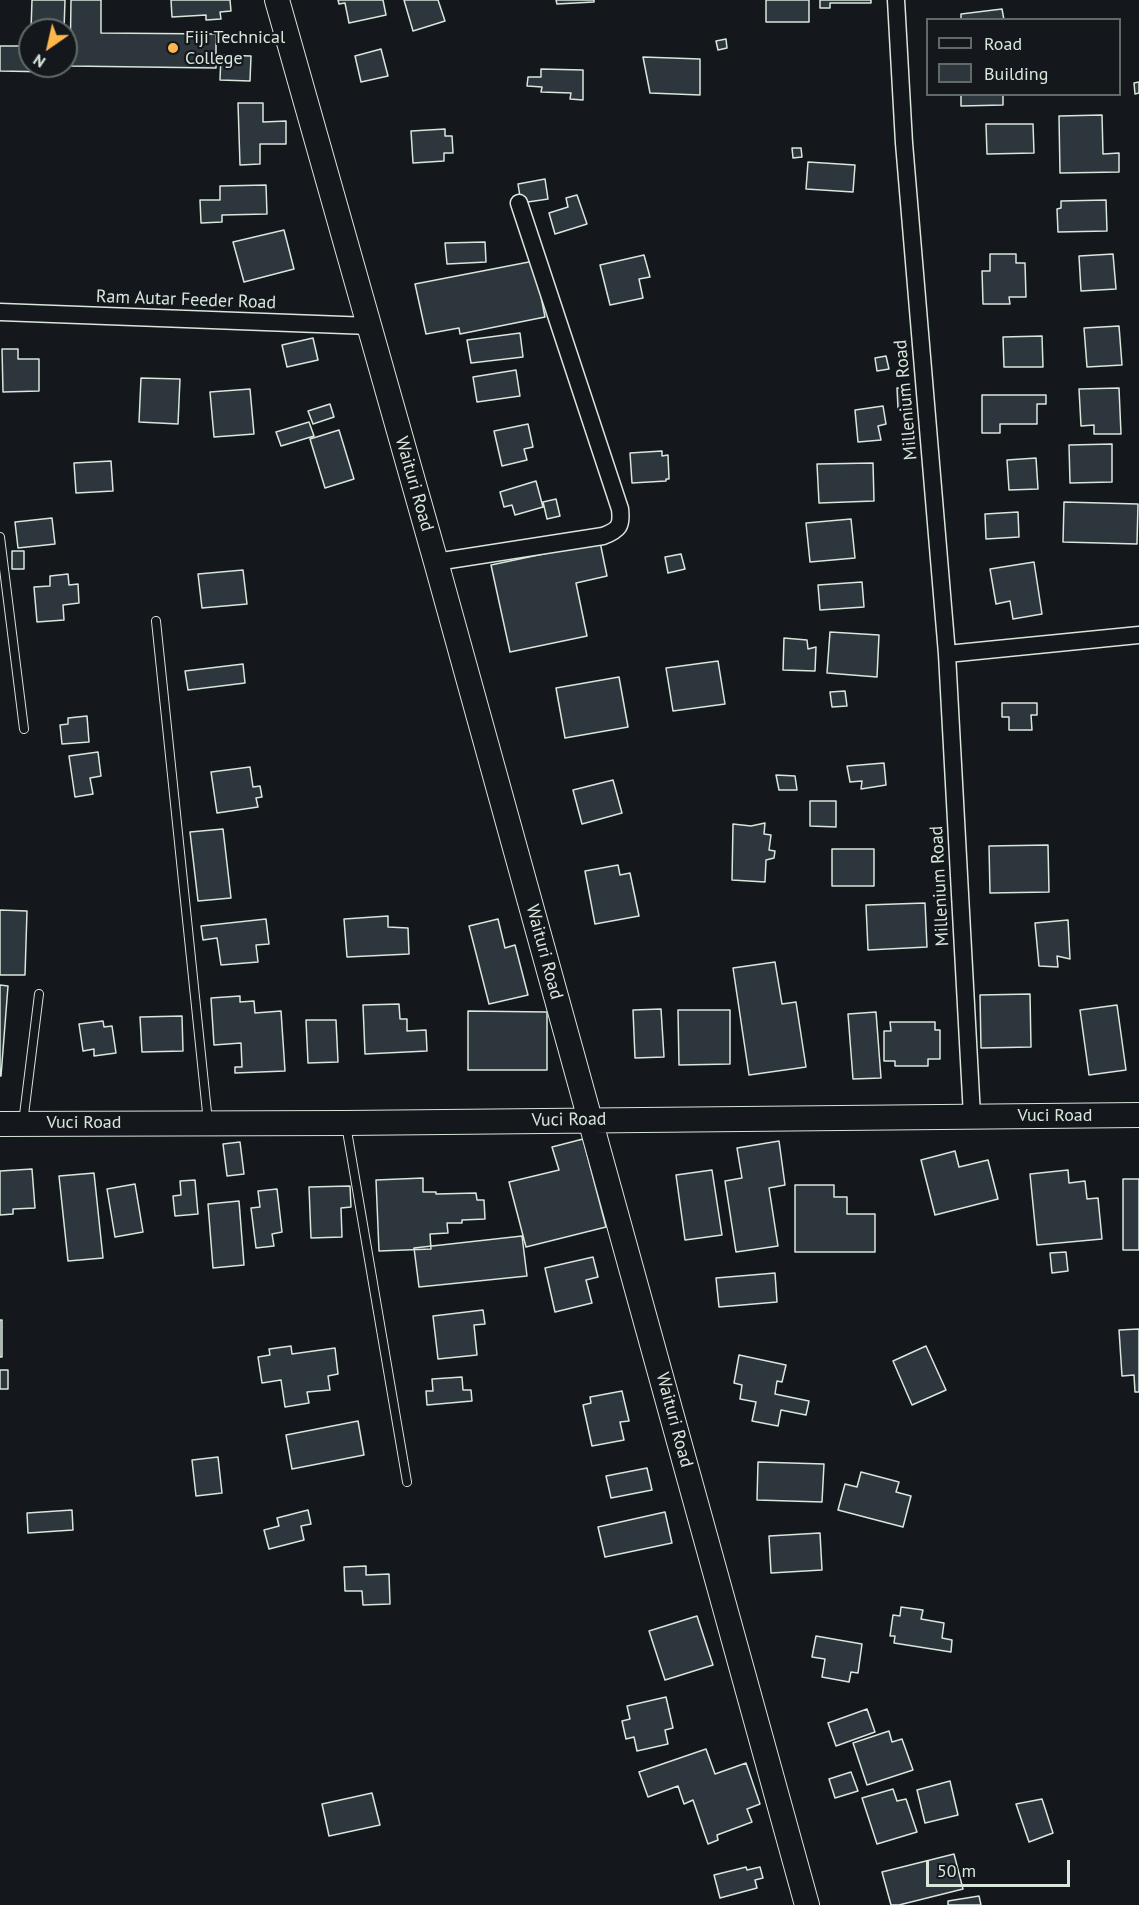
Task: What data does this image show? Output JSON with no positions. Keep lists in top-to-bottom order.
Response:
{
  "streets": {
    "main road": ["Waituri Road", "Vuci Road"],
    "street": ["Ram Autar Feeder Road", "Millenium Road"]
  },
  "crossings": [
    ["Ram Autar Feeder Road", "Waituri Road"],
    ["Millenium Road", "Vuci Road"],
    ["Waituri Road", "Vuci Road"]
  ],
  "places": ["Fiji Technical College"],
  "legend": ["Road", "Building"],
  "scale_bar": "50 m",
  "north": "bottom left"
}
